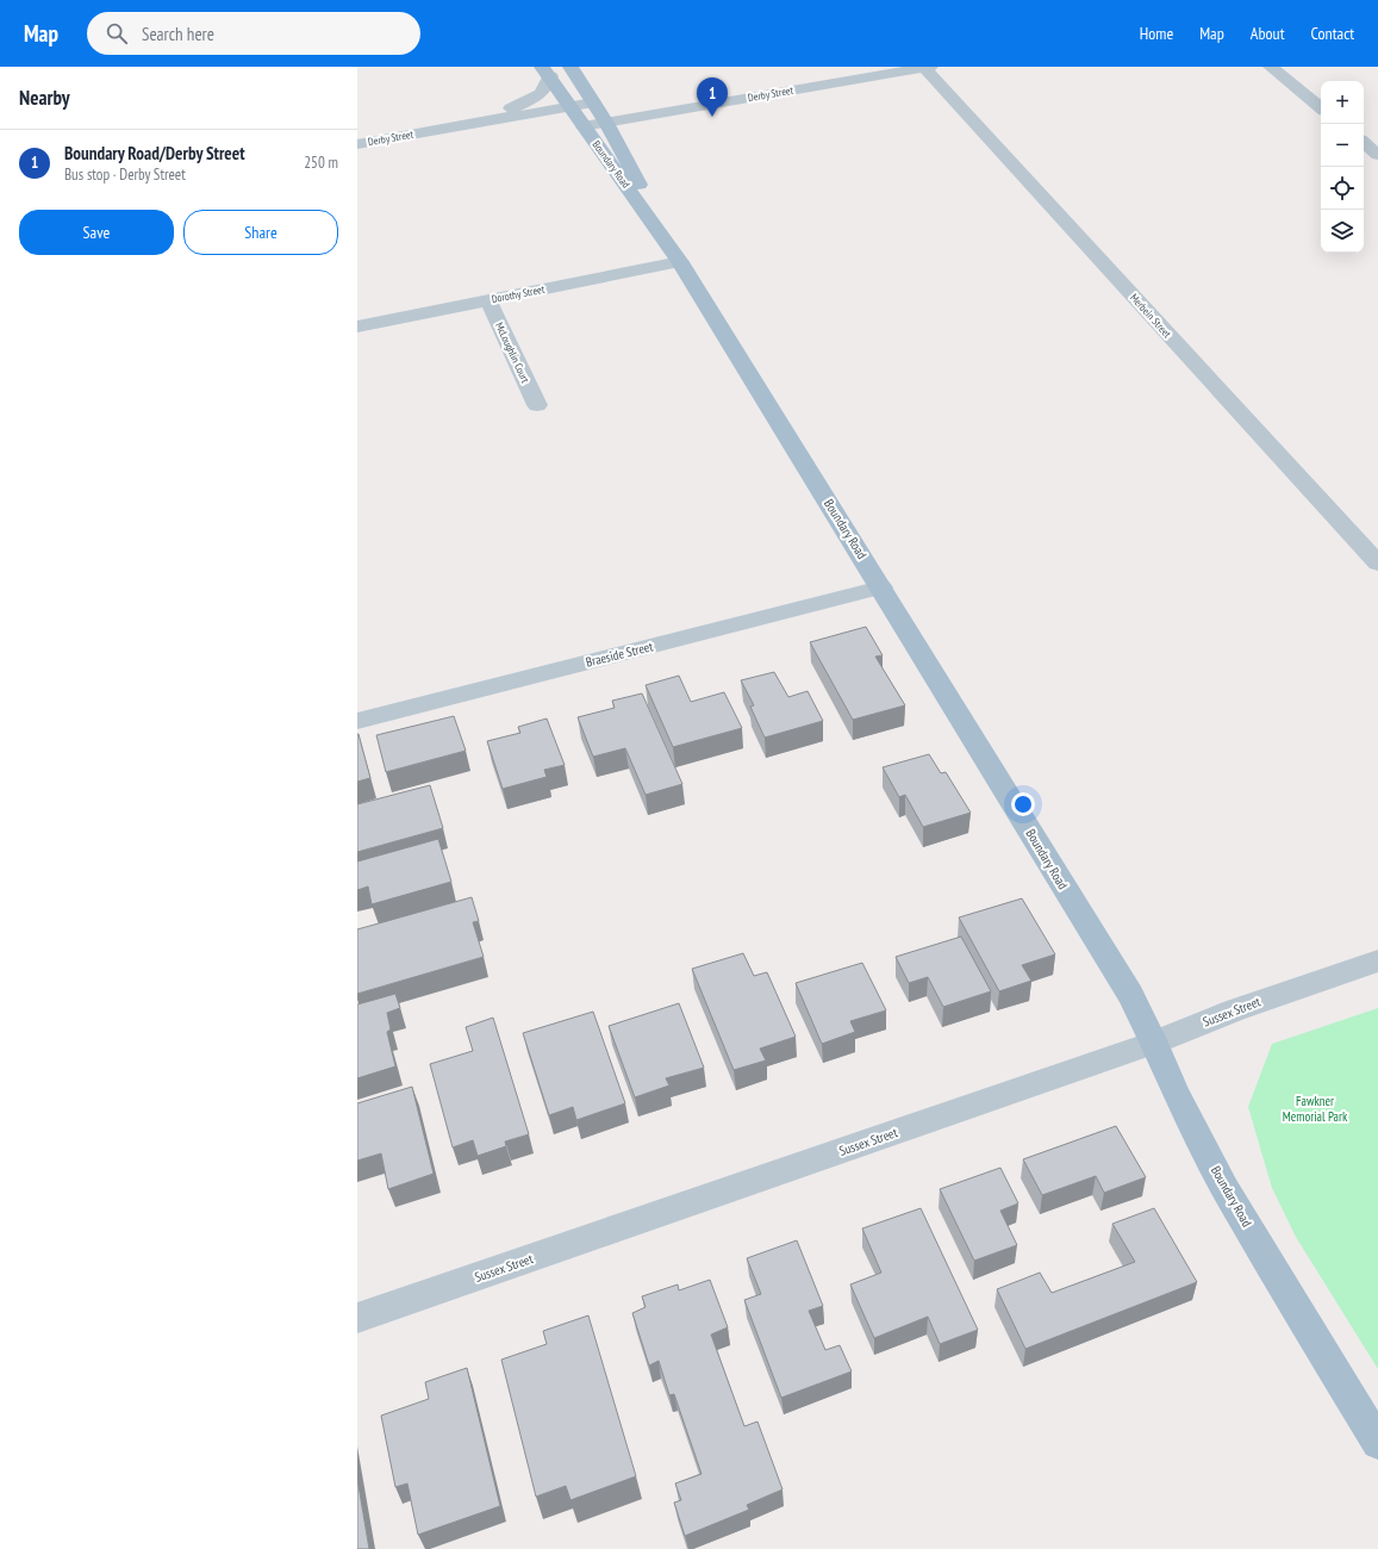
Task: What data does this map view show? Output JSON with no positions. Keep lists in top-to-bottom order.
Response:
{
  "streets": {
    "main road": ["Boundary Road"],
    "street": [
      "Derby Street",
      "Dorothy Street",
      "Merbein Street",
      "McLoughlin Court",
      "Braeside Street",
      "Sussex Street"
    ]
  },
  "crossings": [
    ["Derby Street", "Boundary Road"],
    ["Derby Street", "Merbein Street"],
    ["Boundary Road", "Dorothy Street"],
    ["Boundary Road", "Braeside Street"],
    ["Boundary Road", "Sussex Street"],
    ["Dorothy Street", "McLoughlin Court"]
  ],
  "parks": ["Fawkner Memorial Park"],
  "page": {
    "header": "Map",
    "search": "Search here",
    "nav": [
      "Home",
      "Map",
      "About",
      "Contact"
    ],
    "heading": "Nearby",
    "pins": "1",
    "map_buttons": ["+", "−"],
    "list": [
      {
        "mark": "1",
        "name": "Boundary Road/Derby Street",
        "note": "Bus stop · Derby Street",
        "value": "250 m"
      }
    ],
    "buttons": ["Save", "Share"]
  }
}
